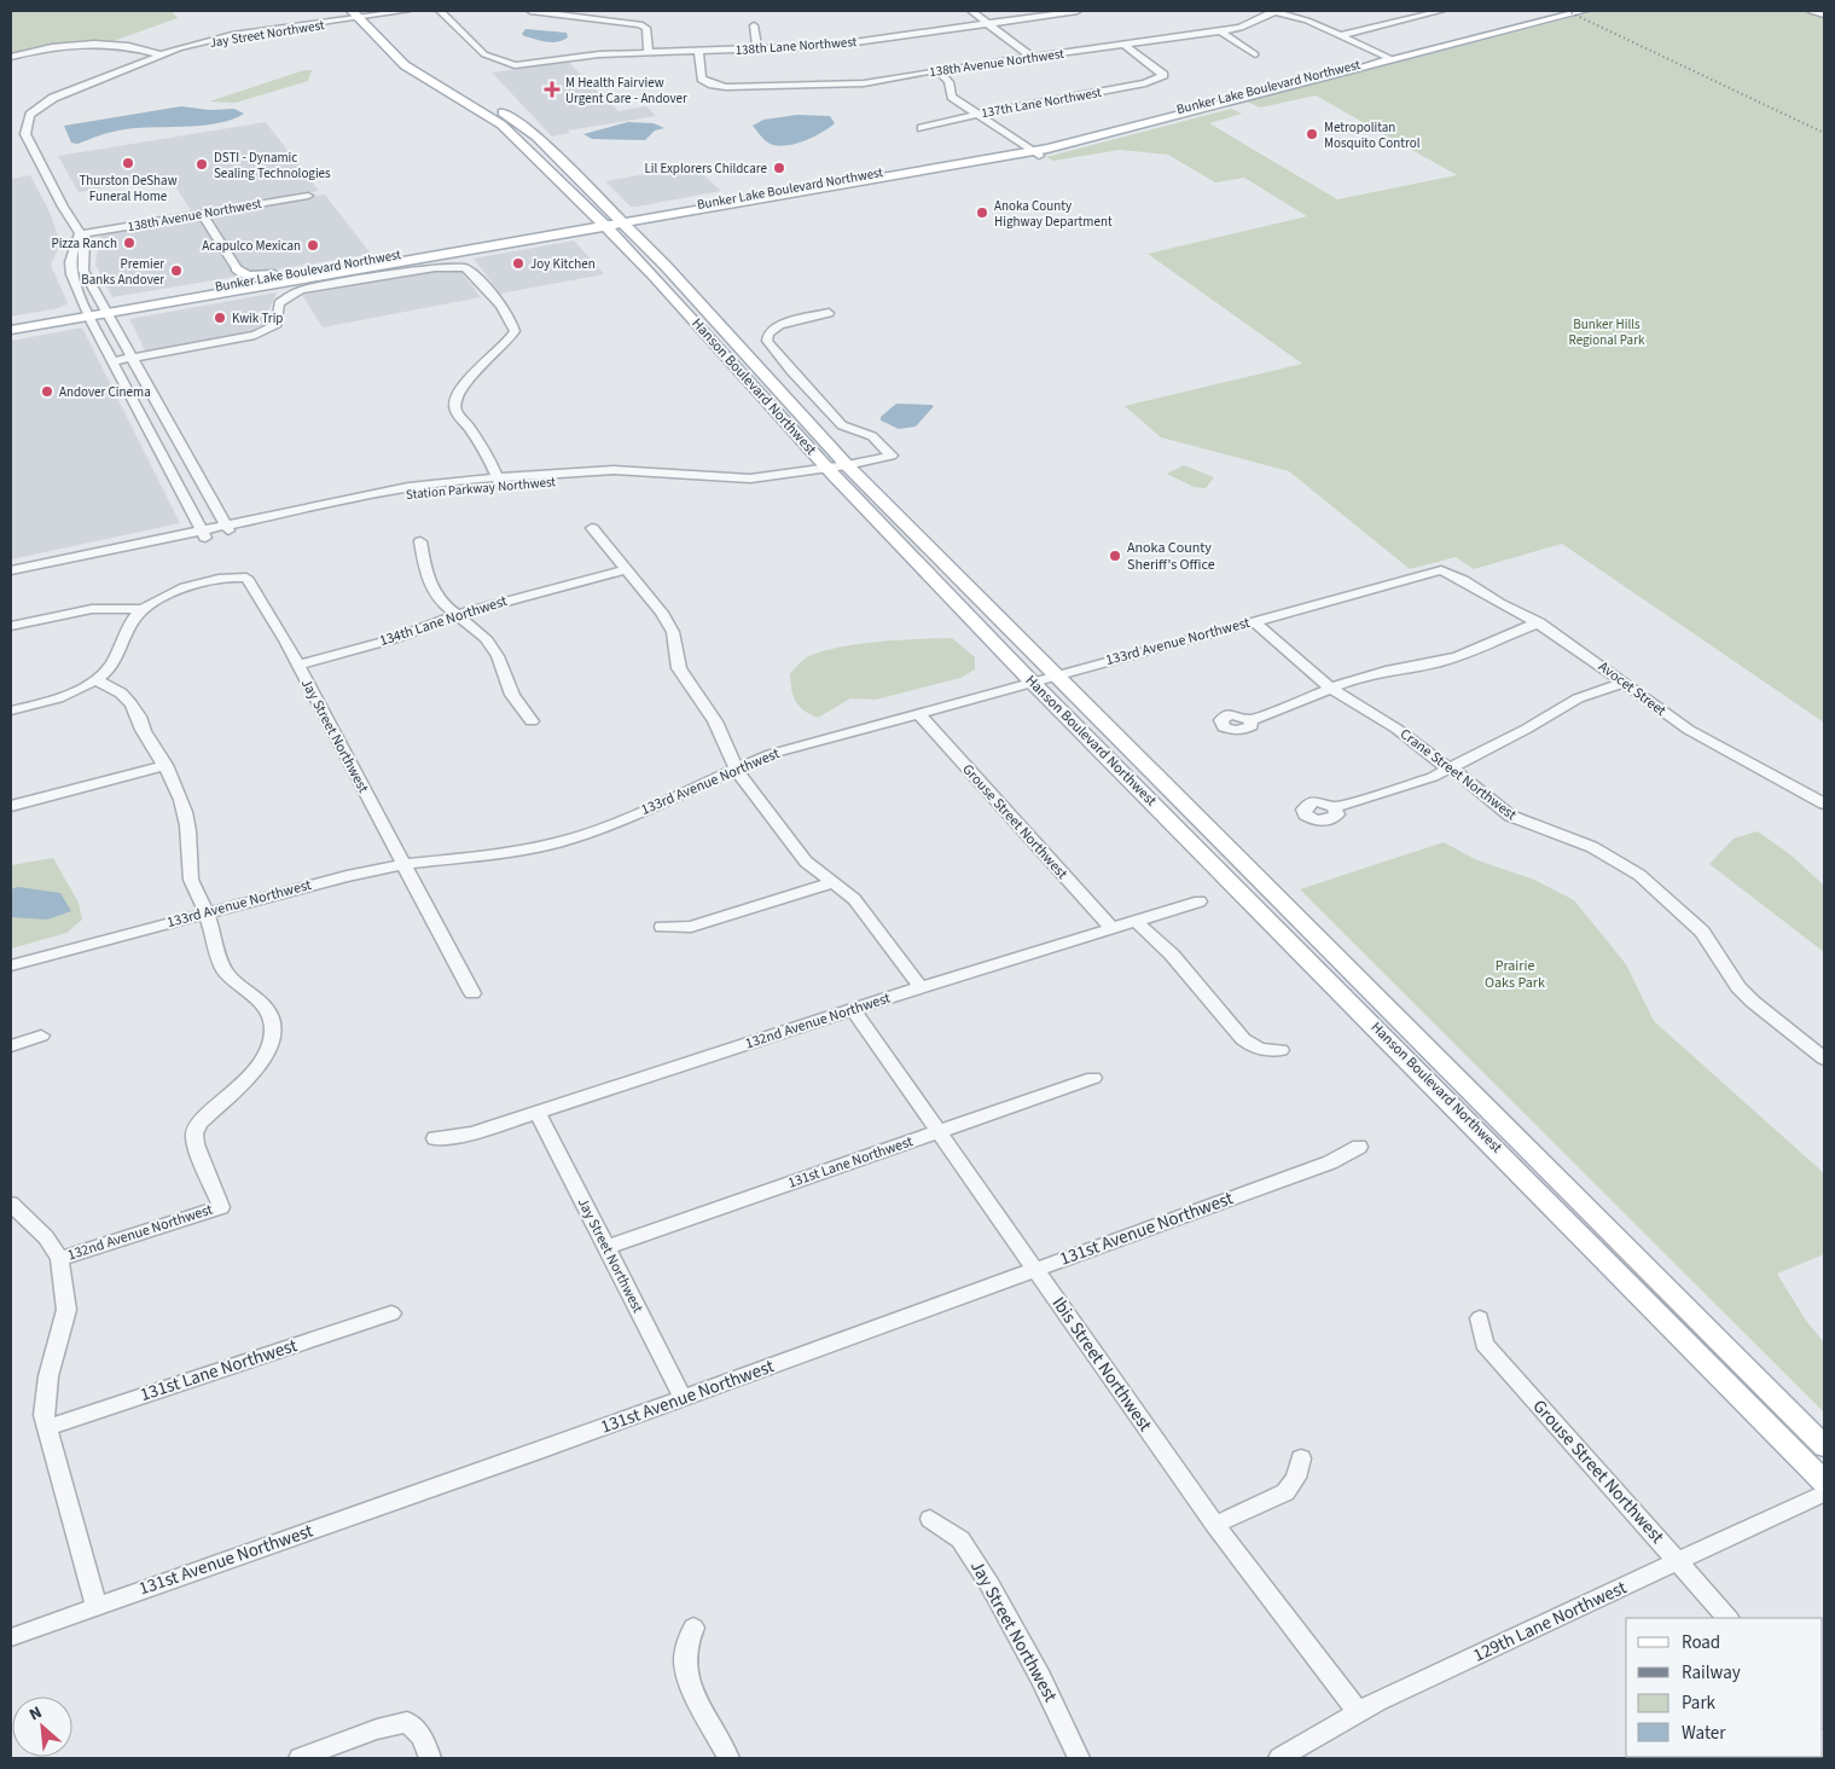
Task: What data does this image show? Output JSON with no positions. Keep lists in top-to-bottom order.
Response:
{
  "streets": {
    "main road": ["Bunker Lake Boulevard Northwest", "Hanson Boulevard Northwest"],
    "street": [
      "Jay Street Northwest",
      "138th Lane Northwest",
      "138th Avenue Northwest",
      "137th Lane Northwest",
      "Station Parkway Northwest",
      "134th Lane Northwest",
      "133rd Avenue Northwest",
      "Avocet Street",
      "Crane Street Northwest",
      "Grouse Street Northwest",
      "132nd Avenue Northwest",
      "131st Lane Northwest",
      "131st Avenue Northwest",
      "Ibis Street Northwest",
      "129th Lane Northwest"
    ]
  },
  "crossings": [
    ["Jay Street Northwest", "138th Avenue Northwest"],
    ["Jay Street Northwest", "Bunker Lake Boulevard Northwest"],
    ["Jay Street Northwest", "Hanson Boulevard Northwest"],
    ["Jay Street Northwest", "Station Parkway Northwest"],
    ["Jay Street Northwest", "134th Lane Northwest"],
    ["Jay Street Northwest", "133rd Avenue Northwest"],
    ["Jay Street Northwest", "132nd Avenue Northwest"],
    ["Jay Street Northwest", "131st Lane Northwest"],
    ["Jay Street Northwest", "131st Avenue Northwest"],
    ["138th Lane Northwest", "138th Avenue Northwest"],
    ["138th Avenue Northwest", "137th Lane Northwest"],
    ["Bunker Lake Boulevard Northwest", "Hanson Boulevard Northwest"],
    ["Hanson Boulevard Northwest", "Station Parkway Northwest"],
    ["Hanson Boulevard Northwest", "133rd Avenue Northwest"],
    ["133rd Avenue Northwest", "Avocet Street"],
    ["133rd Avenue Northwest", "Crane Street Northwest"],
    ["133rd Avenue Northwest", "Grouse Street Northwest"],
    ["133rd Avenue Northwest", "132nd Avenue Northwest"],
    ["Grouse Street Northwest", "132nd Avenue Northwest"],
    ["Grouse Street Northwest", "129th Lane Northwest"],
    ["132nd Avenue Northwest", "Ibis Street Northwest"],
    ["131st Lane Northwest", "Ibis Street Northwest"],
    ["131st Avenue Northwest", "Ibis Street Northwest"],
    ["Ibis Street Northwest", "129th Lane Northwest"]
  ],
  "parks": ["Bunker Hills Regional Park", "Prairie Oaks Park"],
  "places": {
    "health": ["M Health Fairview Urgent Care - Andover"],
    "other": [
      "Metropolitan Mosquito Control",
      "Thurston DeShaw Funeral Home",
      "DSTI - Dynamic Sealing Technologies",
      "Lil Explorers Childcare",
      "Anoka County Highway Department",
      "Pizza Ranch",
      "Acapulco Mexican",
      "Joy Kitchen",
      "Premier Banks Andover",
      "Kwik Trip",
      "Andover Cinema",
      "Anoka County Sheriff's Office"
    ]
  },
  "legend": [
    "Road",
    "Railway",
    "Park",
    "Water"
  ],
  "north": "top left"
}
